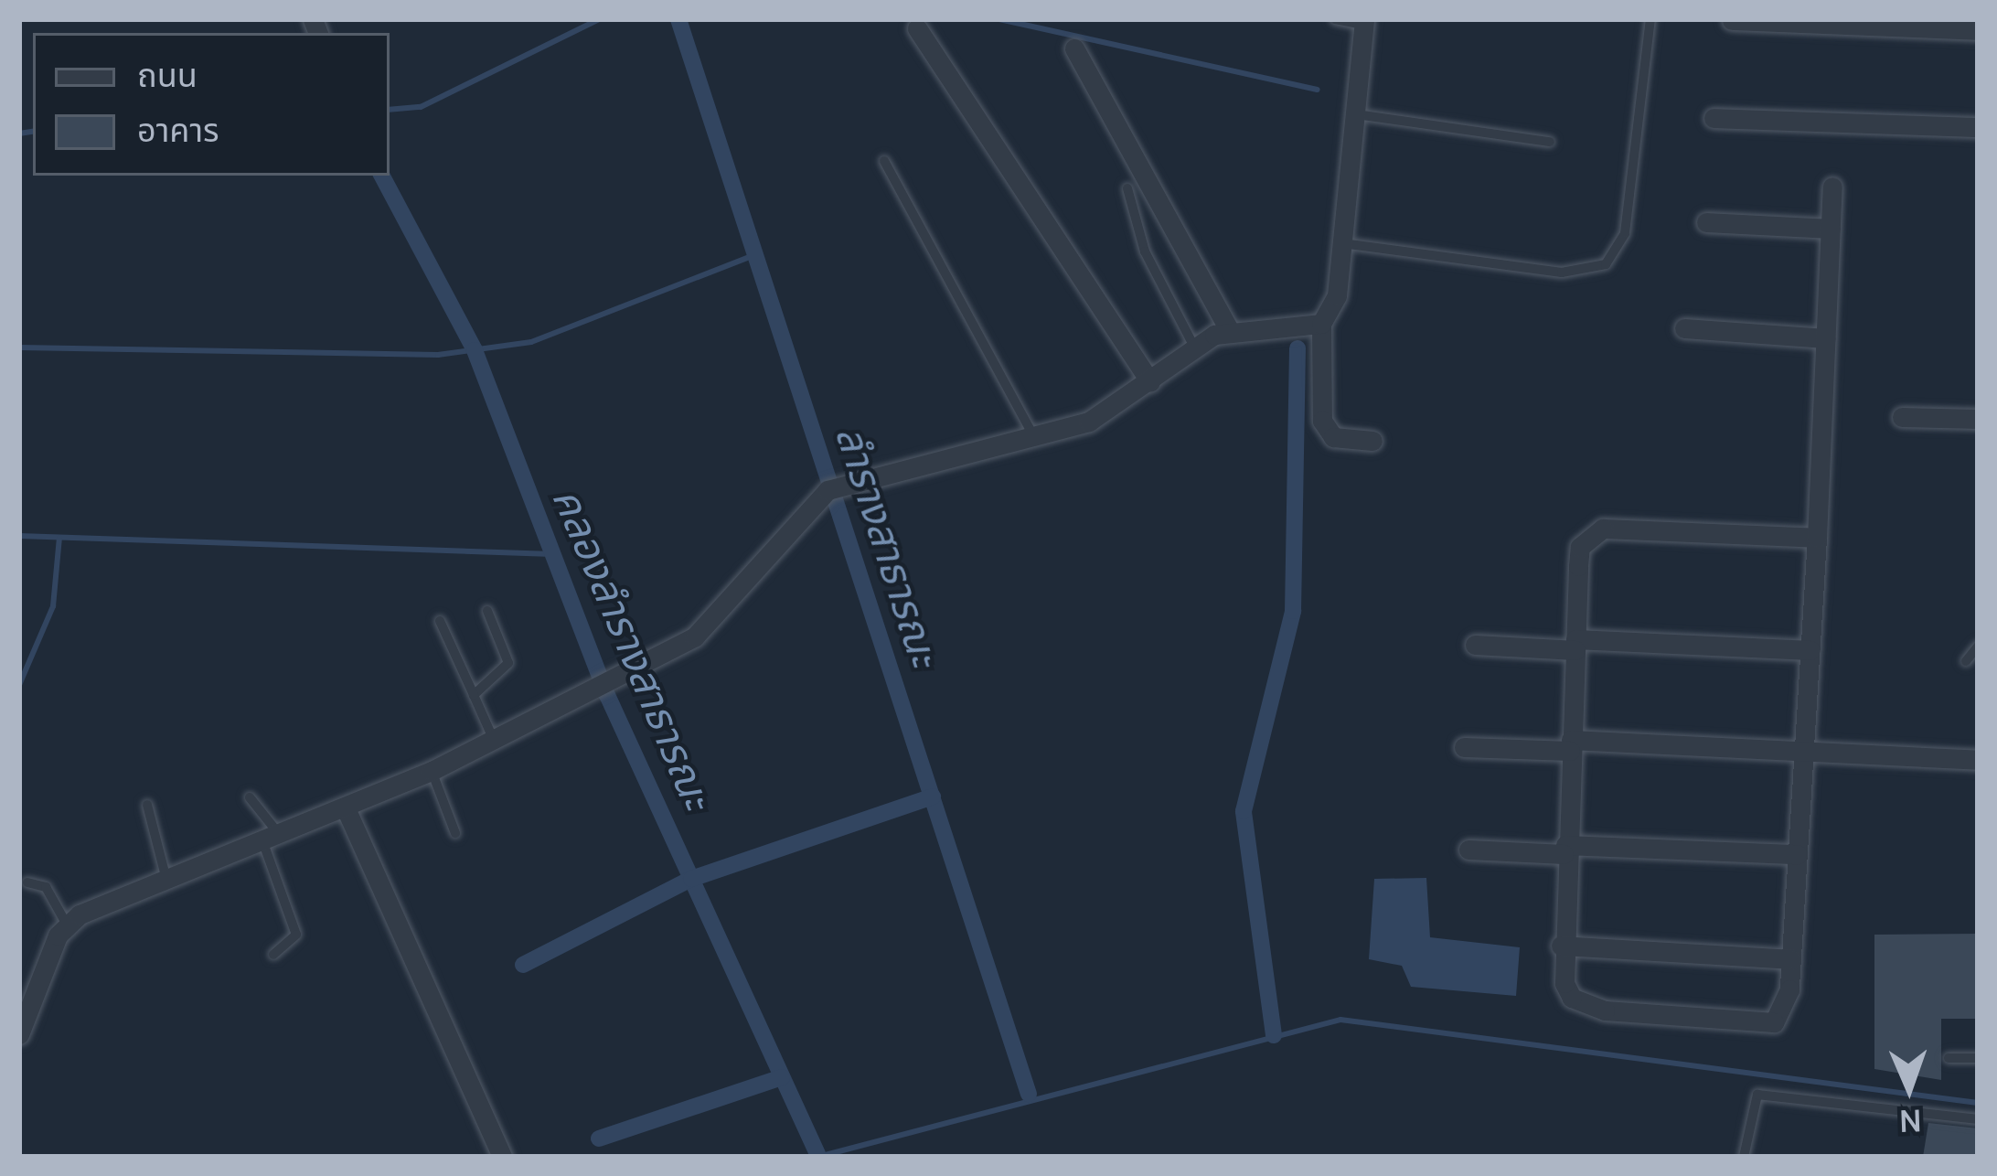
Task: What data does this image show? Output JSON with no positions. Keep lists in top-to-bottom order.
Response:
{
  "water": ["ลำรางสาธารณะ", "คลองลำรางสาธารณะ"],
  "legend": ["ถนน", "อาคาร"],
  "north": "bottom"
}
